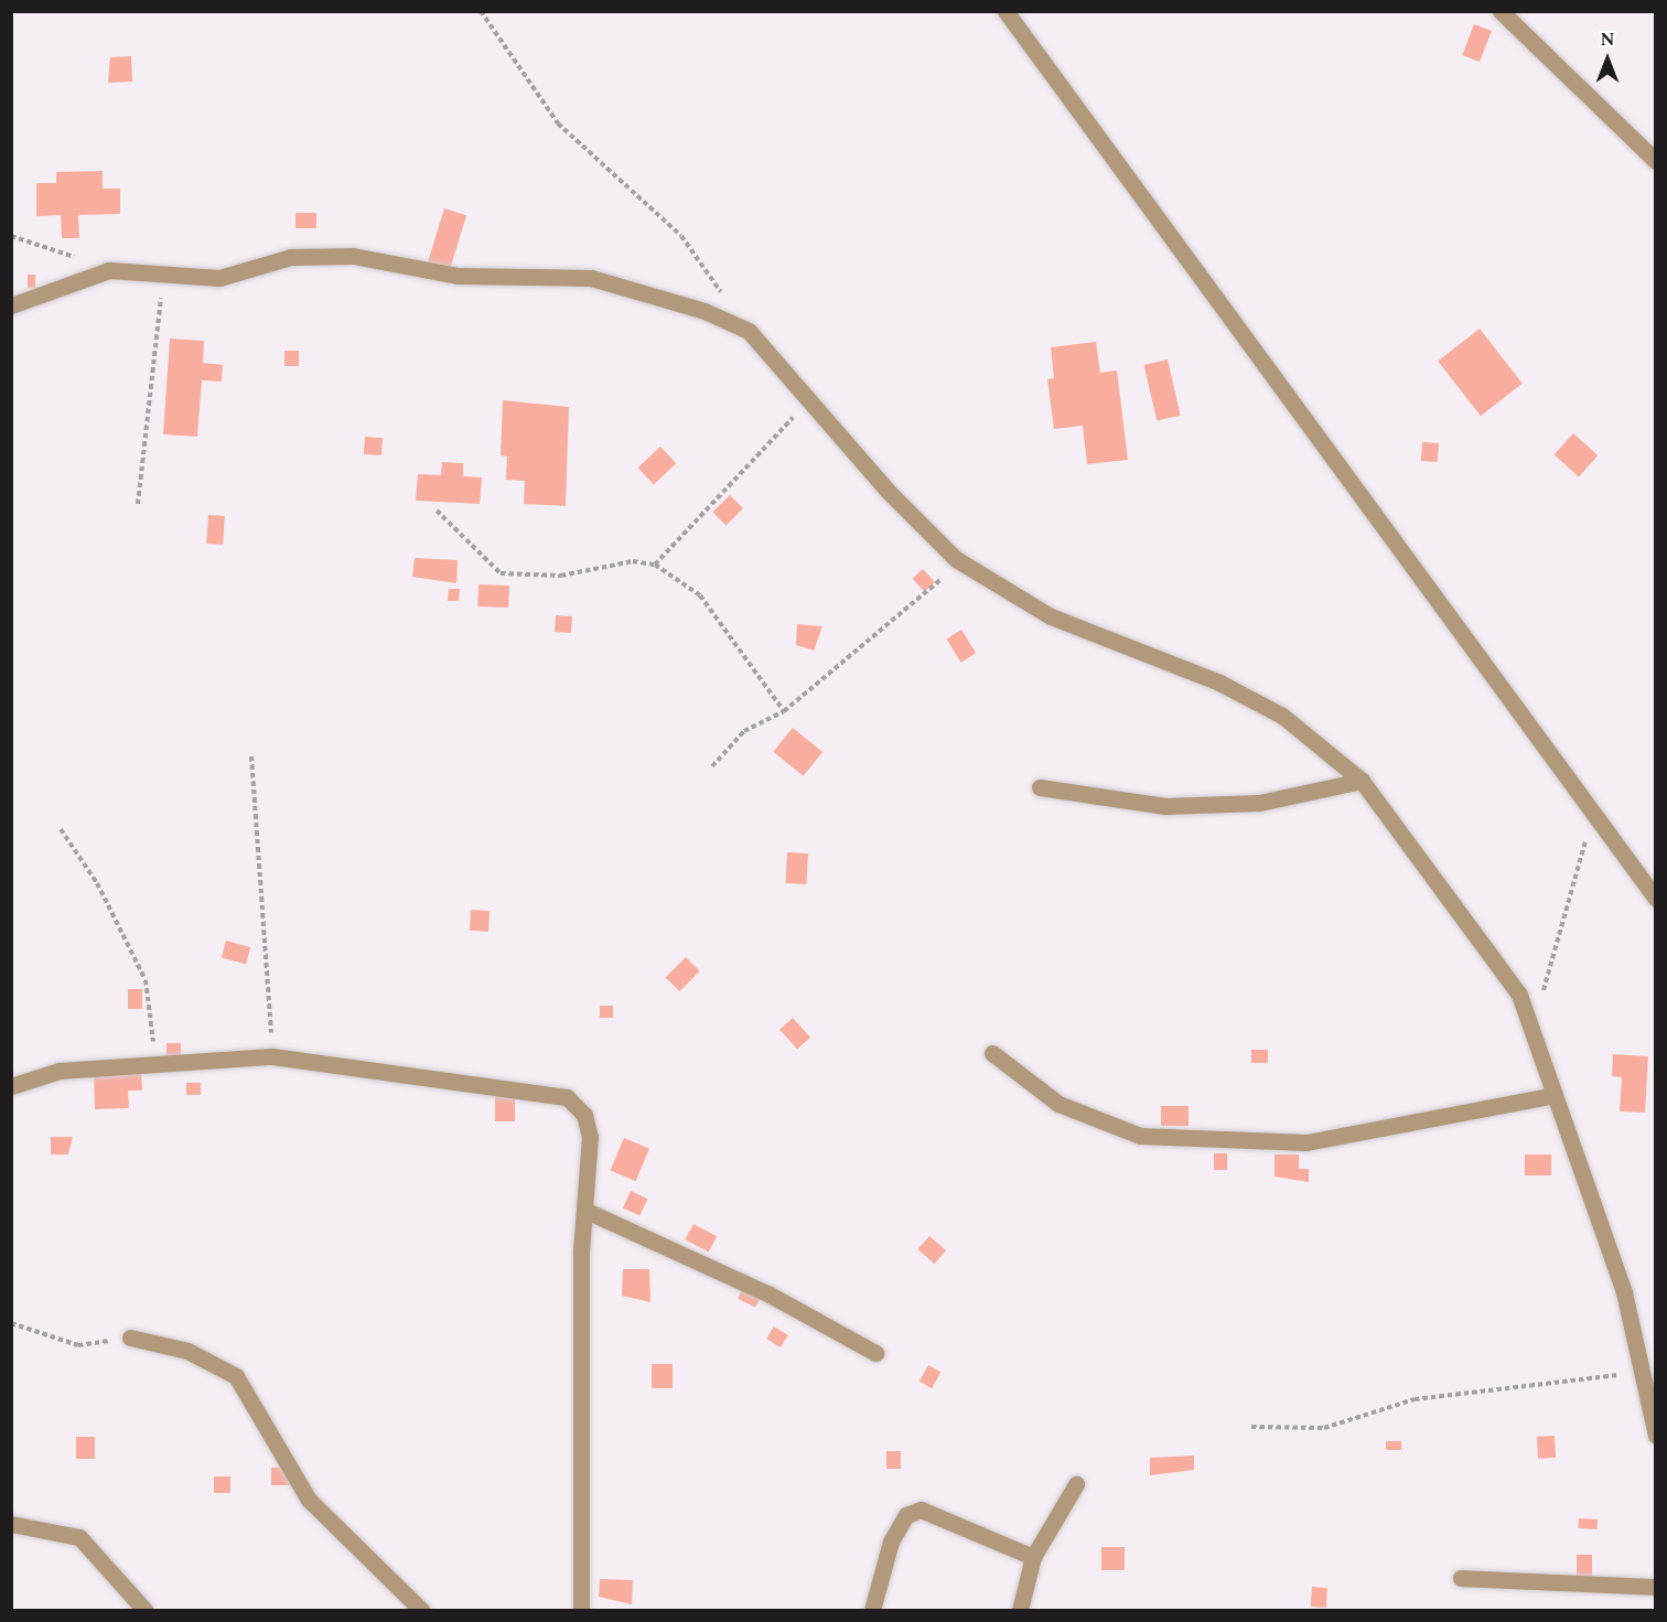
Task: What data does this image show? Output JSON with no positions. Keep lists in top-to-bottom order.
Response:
{
  "north": "top"
}
